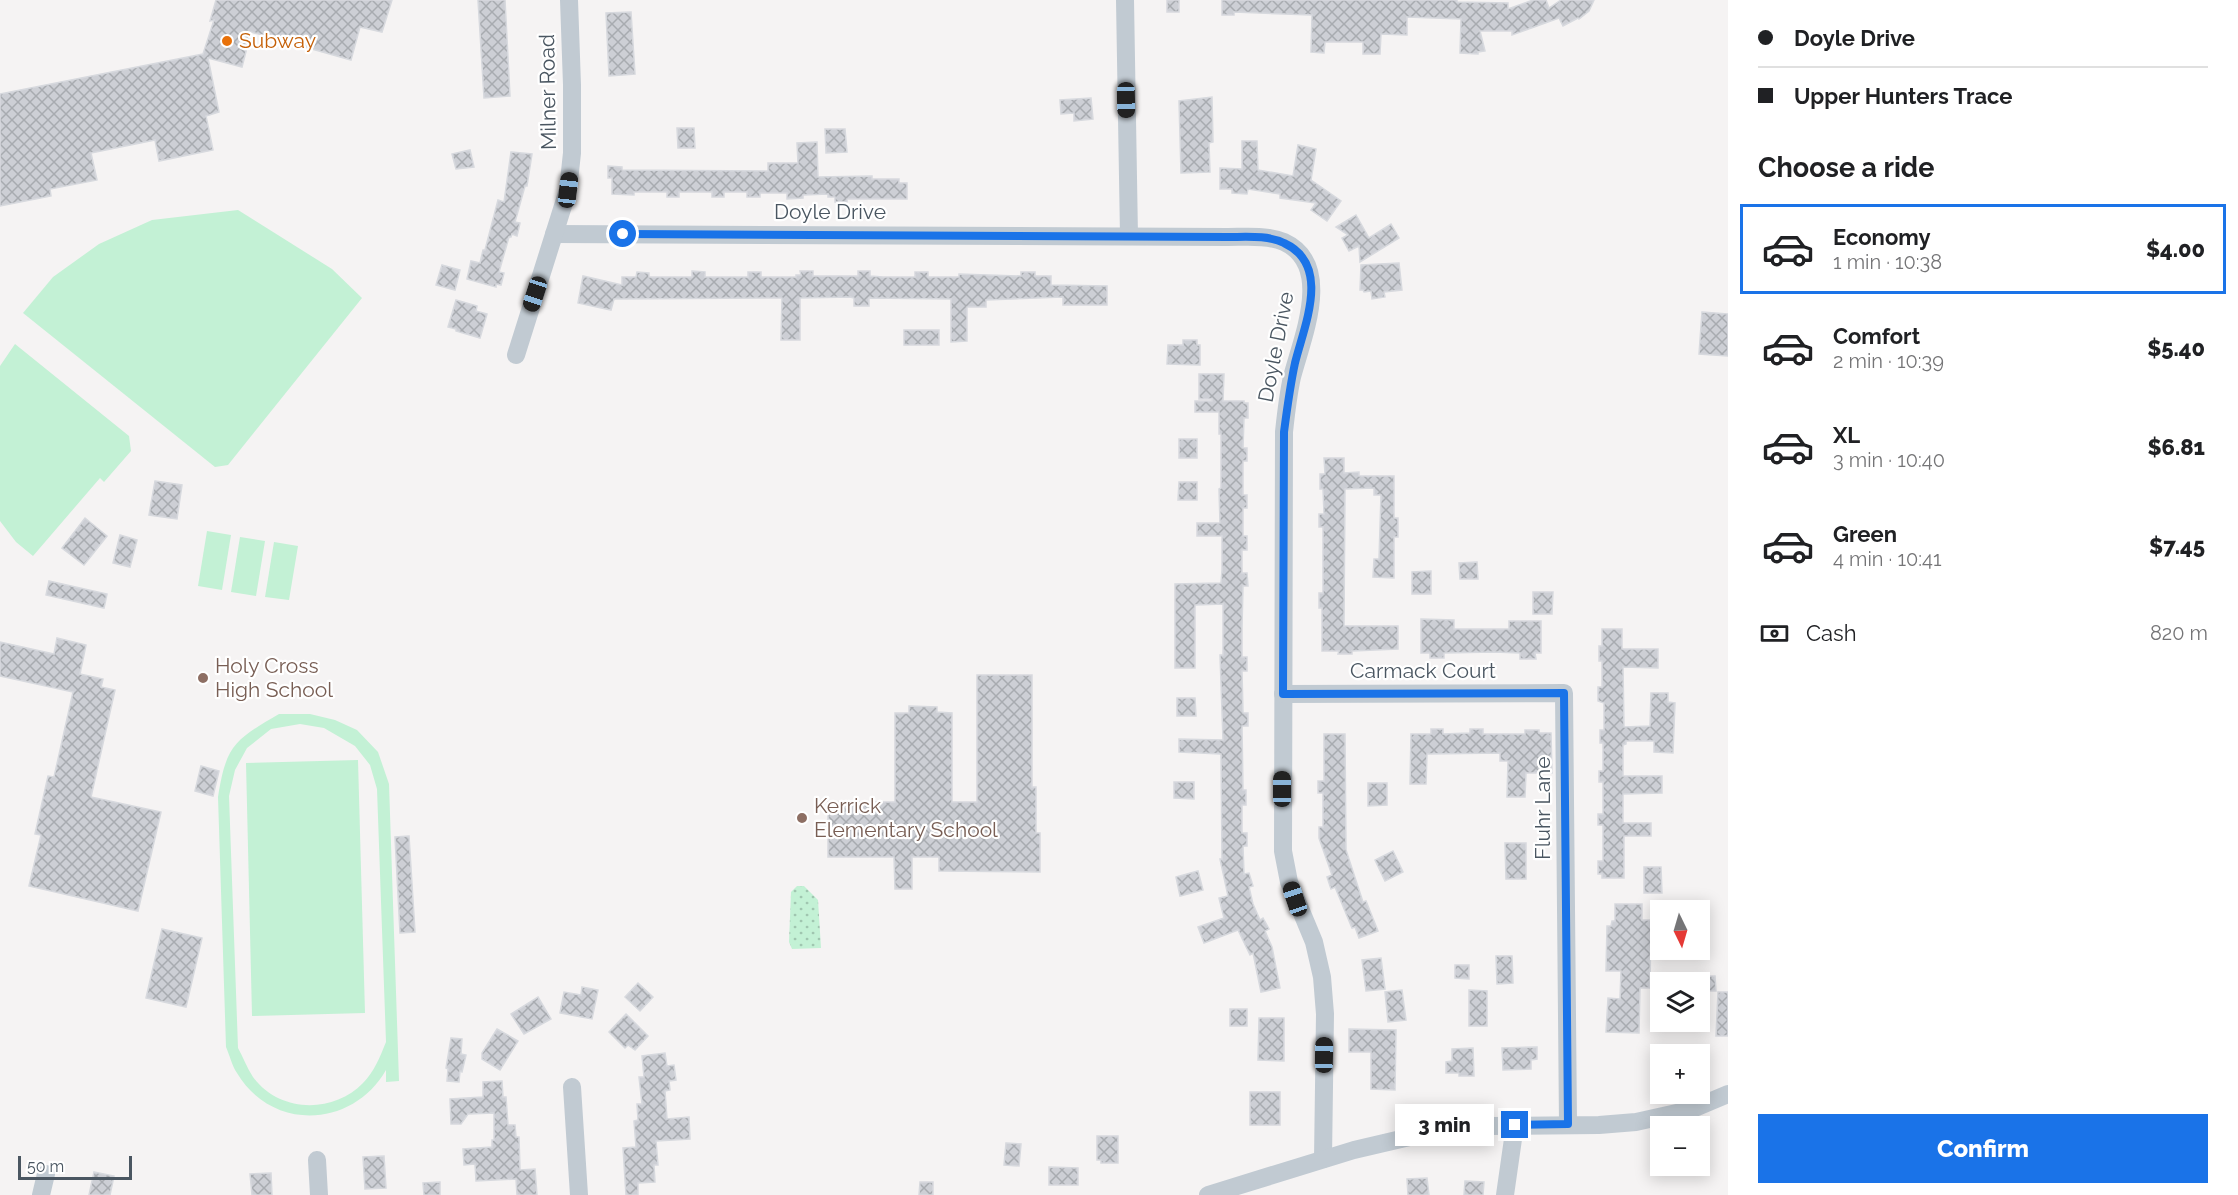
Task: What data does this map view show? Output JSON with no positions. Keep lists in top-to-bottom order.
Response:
{
  "streets": {
    "street": [
      "Milner Road",
      "Doyle Drive",
      "Carmack Court",
      "Fluhr Lane"
    ]
  },
  "crossings": [
    ["Milner Road", "Doyle Drive"],
    ["Doyle Drive", "Carmack Court"],
    ["Carmack Court", "Fluhr Lane"]
  ],
  "places": ["Subway", "Holy Cross High School", "Kerrick Elementary School"],
  "scale_bar": "50 m",
  "north": "bottom",
  "page": {
    "banner": ["Doyle Drive", "Upper Hunters Trace"],
    "heading": "Choose a ride",
    "list": [
      {
        "name": "Economy",
        "note": "1 min · 10:38",
        "value": "$4.00"
      },
      {
        "name": "Comfort",
        "note": "2 min · 10:39",
        "value": "$5.40"
      },
      {
        "name": "XL",
        "note": "3 min · 10:40",
        "value": "$6.81"
      },
      {
        "name": "Green",
        "note": "4 min · 10:41",
        "value": "$7.45"
      }
    ],
    "pay": ["Cash", "820 m"],
    "map_buttons": ["+", "−"],
    "buttons": "Confirm",
    "bubble": "3 min",
    "scale": "50 m"
  }
}
